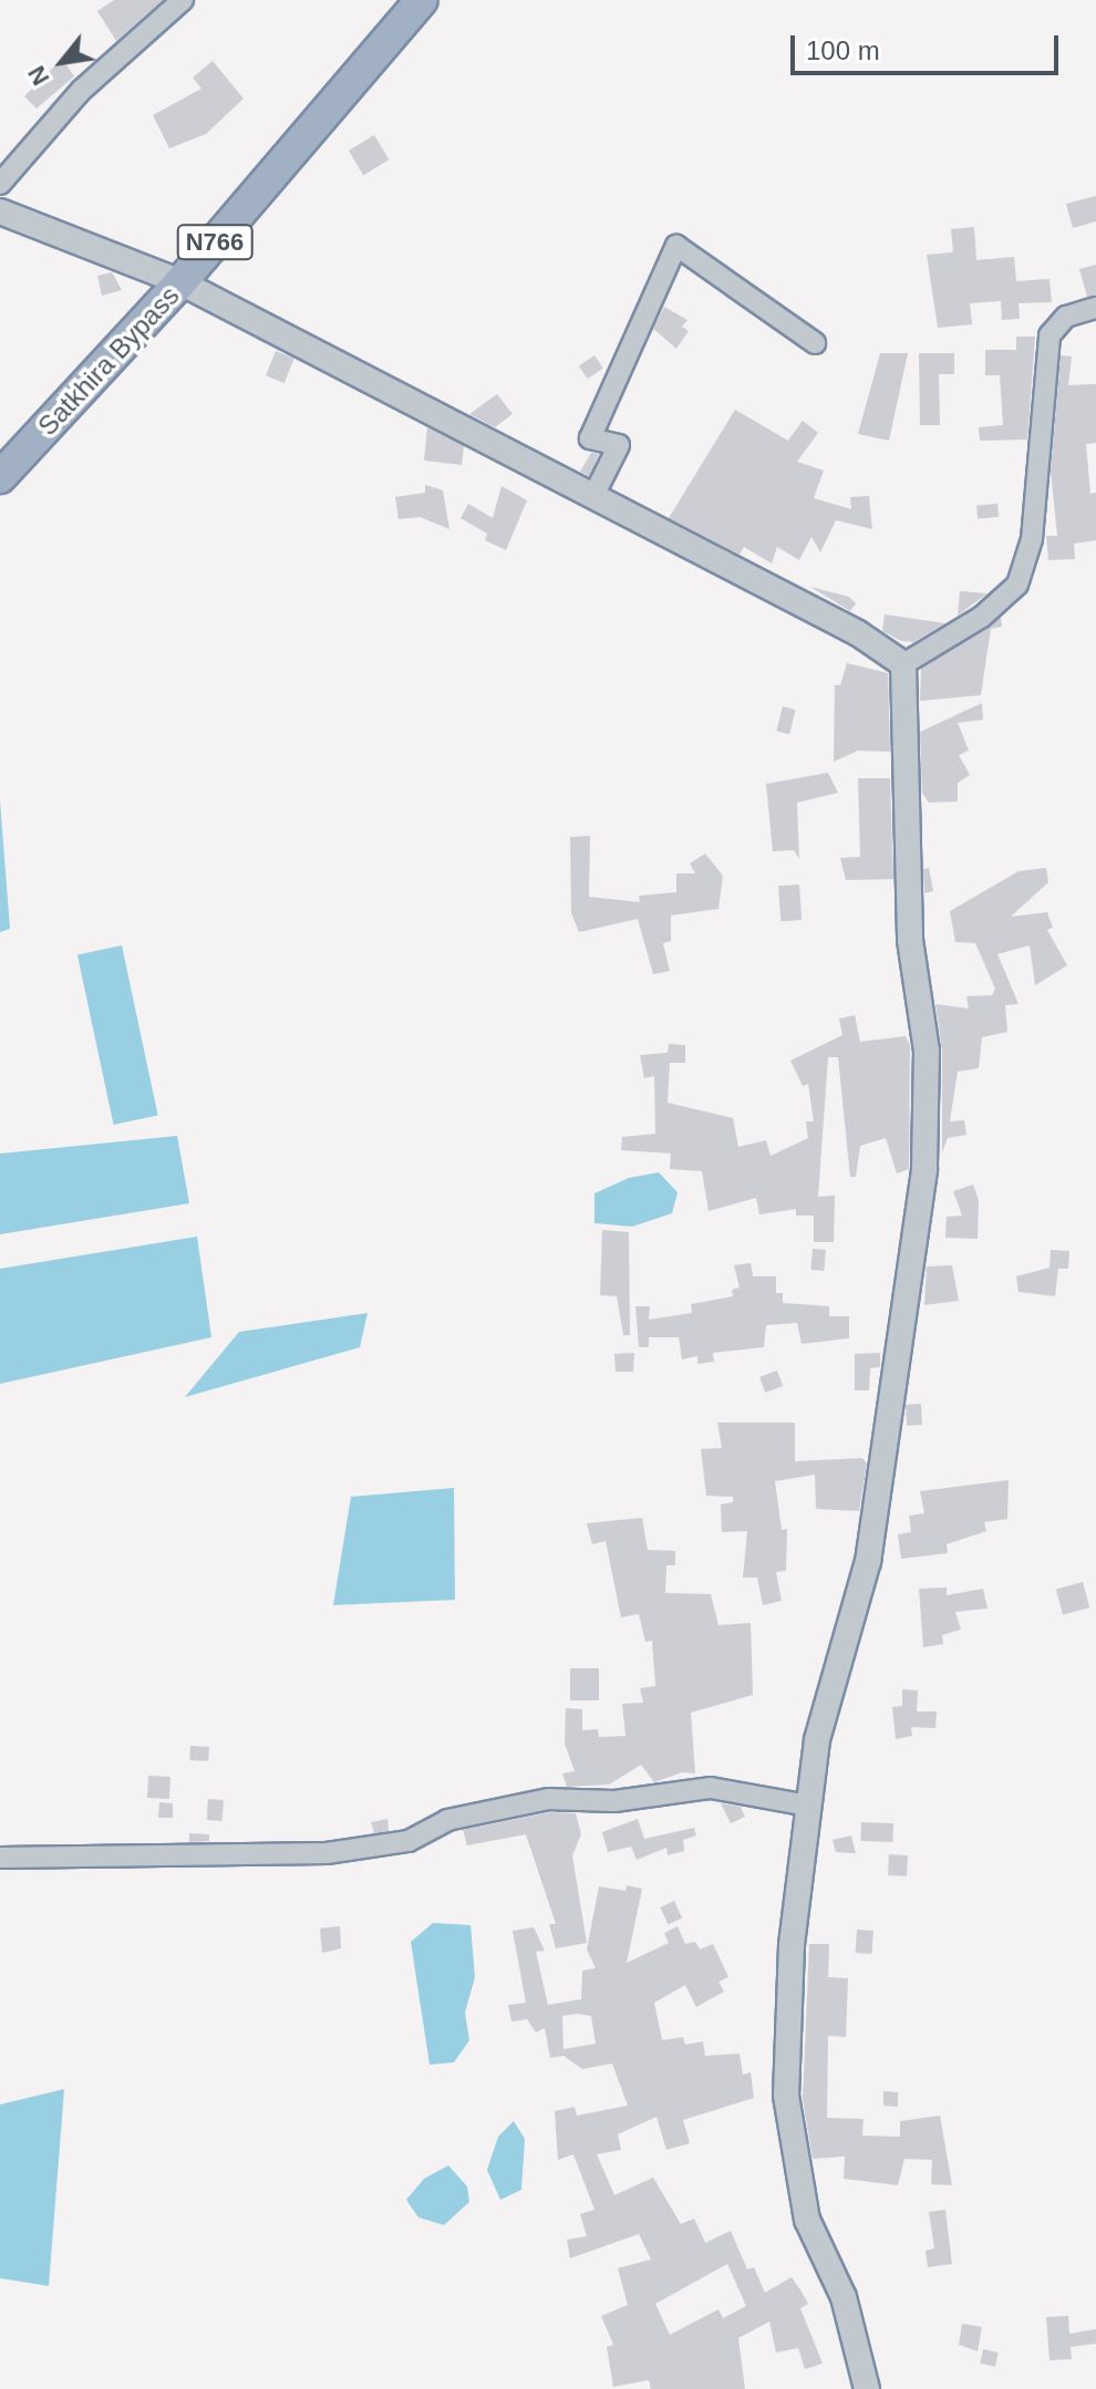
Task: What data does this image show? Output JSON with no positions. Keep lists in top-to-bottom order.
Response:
{
  "streets": {
    "highway": ["N766", "Satkhira Bypass"]
  },
  "scale_bar": "100 m",
  "north": "bottom left"
}
